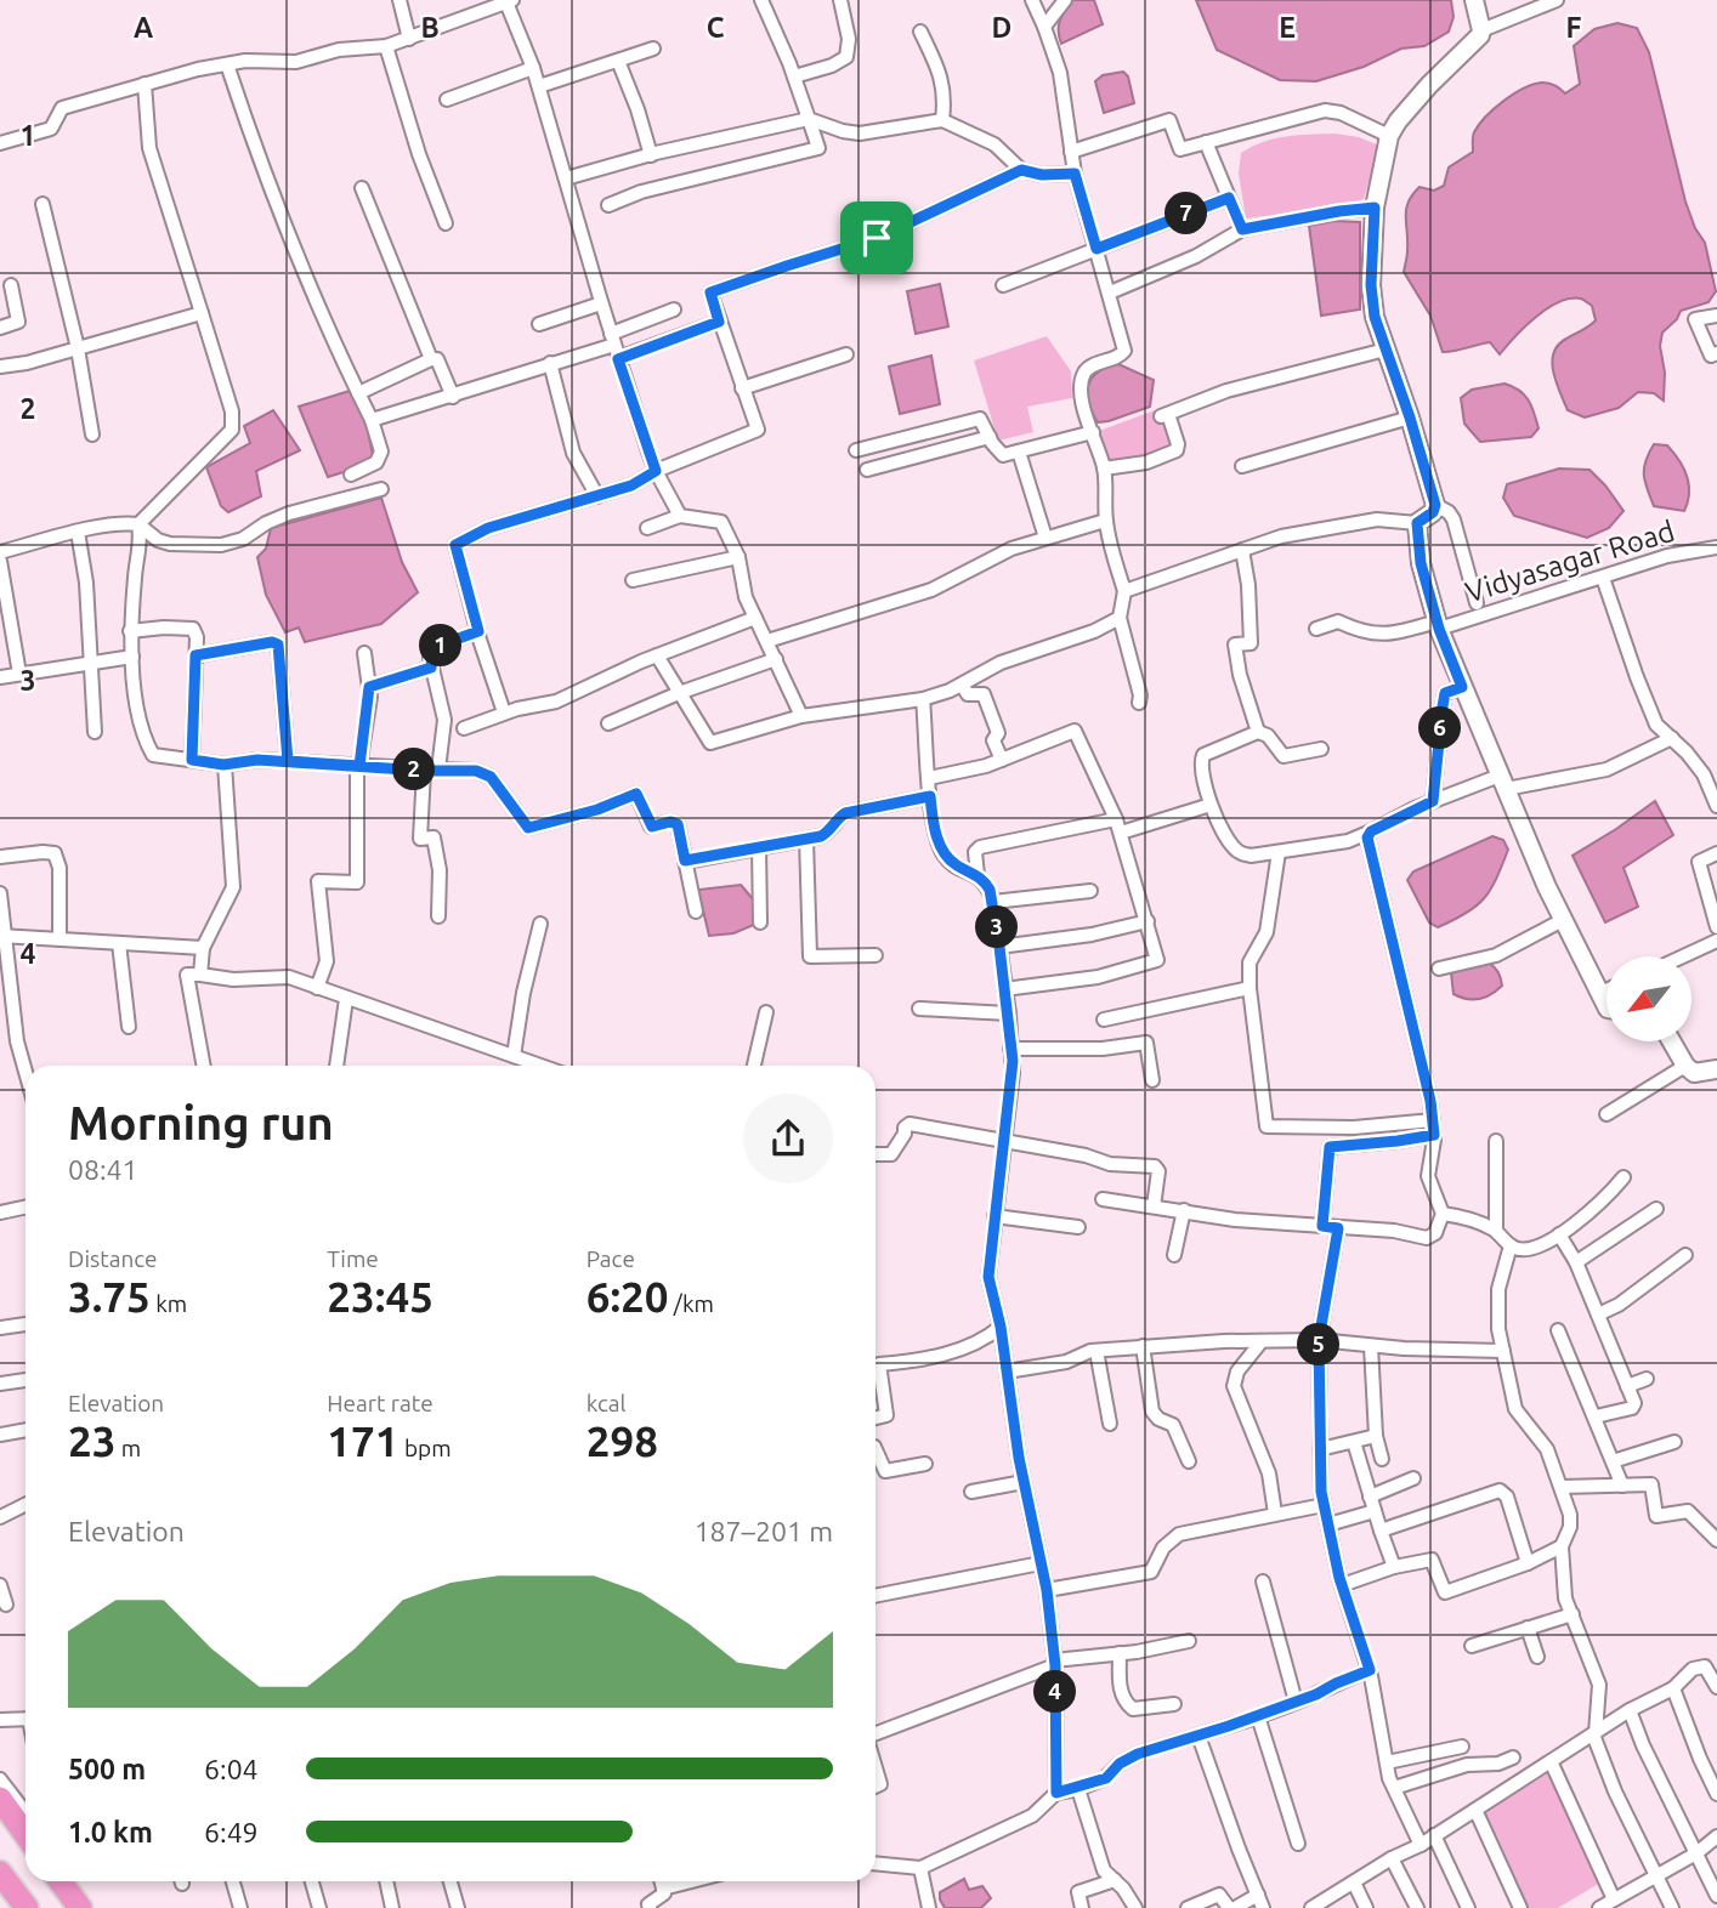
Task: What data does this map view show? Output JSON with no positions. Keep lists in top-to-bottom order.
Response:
{
  "streets": {
    "street": ["Vidyasagar Road"]
  },
  "north": "bottom left",
  "page": {
    "pins": [
      "7",
      "1",
      "6",
      "2",
      "3",
      "5",
      "4"
    ],
    "heading": ["Morning run", "08:41"],
    "stats": [
      ["Distance", "3.75 km"],
      ["Time", "23:45"],
      ["Pace", "6:20 /km"],
      ["Elevation", "23 m"],
      ["Heart rate", "171 bpm"],
      ["kcal", "298"]
    ],
    "chart": ["Elevation", "187–201 m"],
    "list": [
      {
        "name": "500 m",
        "note": "6:04"
      },
      {
        "name": "1.0 km",
        "note": "6:49"
      }
    ]
  },
  "grid": {
    "columns": [
      "A",
      "B",
      "C",
      "D",
      "E",
      "F"
    ],
    "rows": [
      "1",
      "2",
      "3",
      "4"
    ]
  }
}
